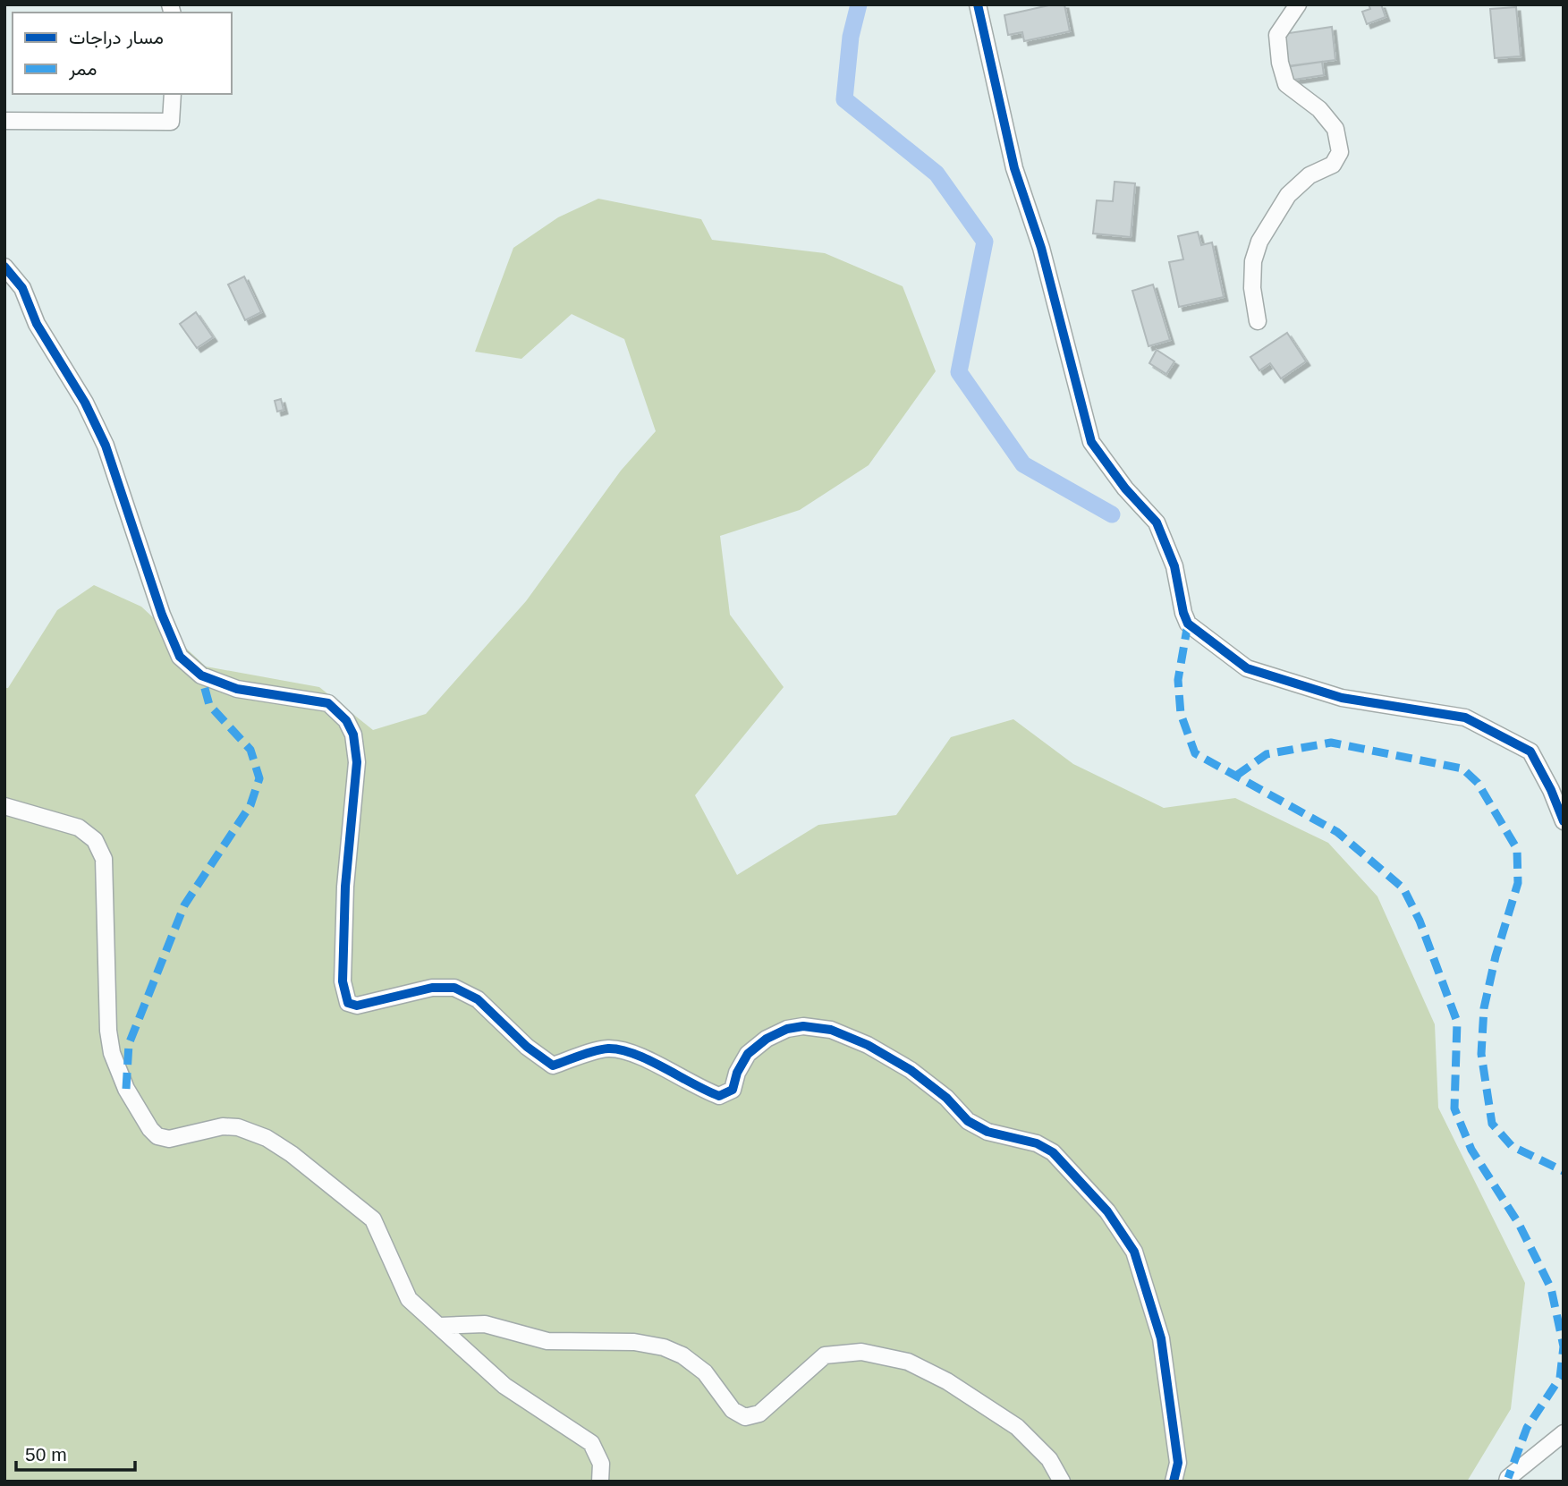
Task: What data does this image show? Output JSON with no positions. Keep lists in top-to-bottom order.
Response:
{
  "legend": ["مسار دراجات", "ممر"],
  "scale_bar": "50 m"
}
